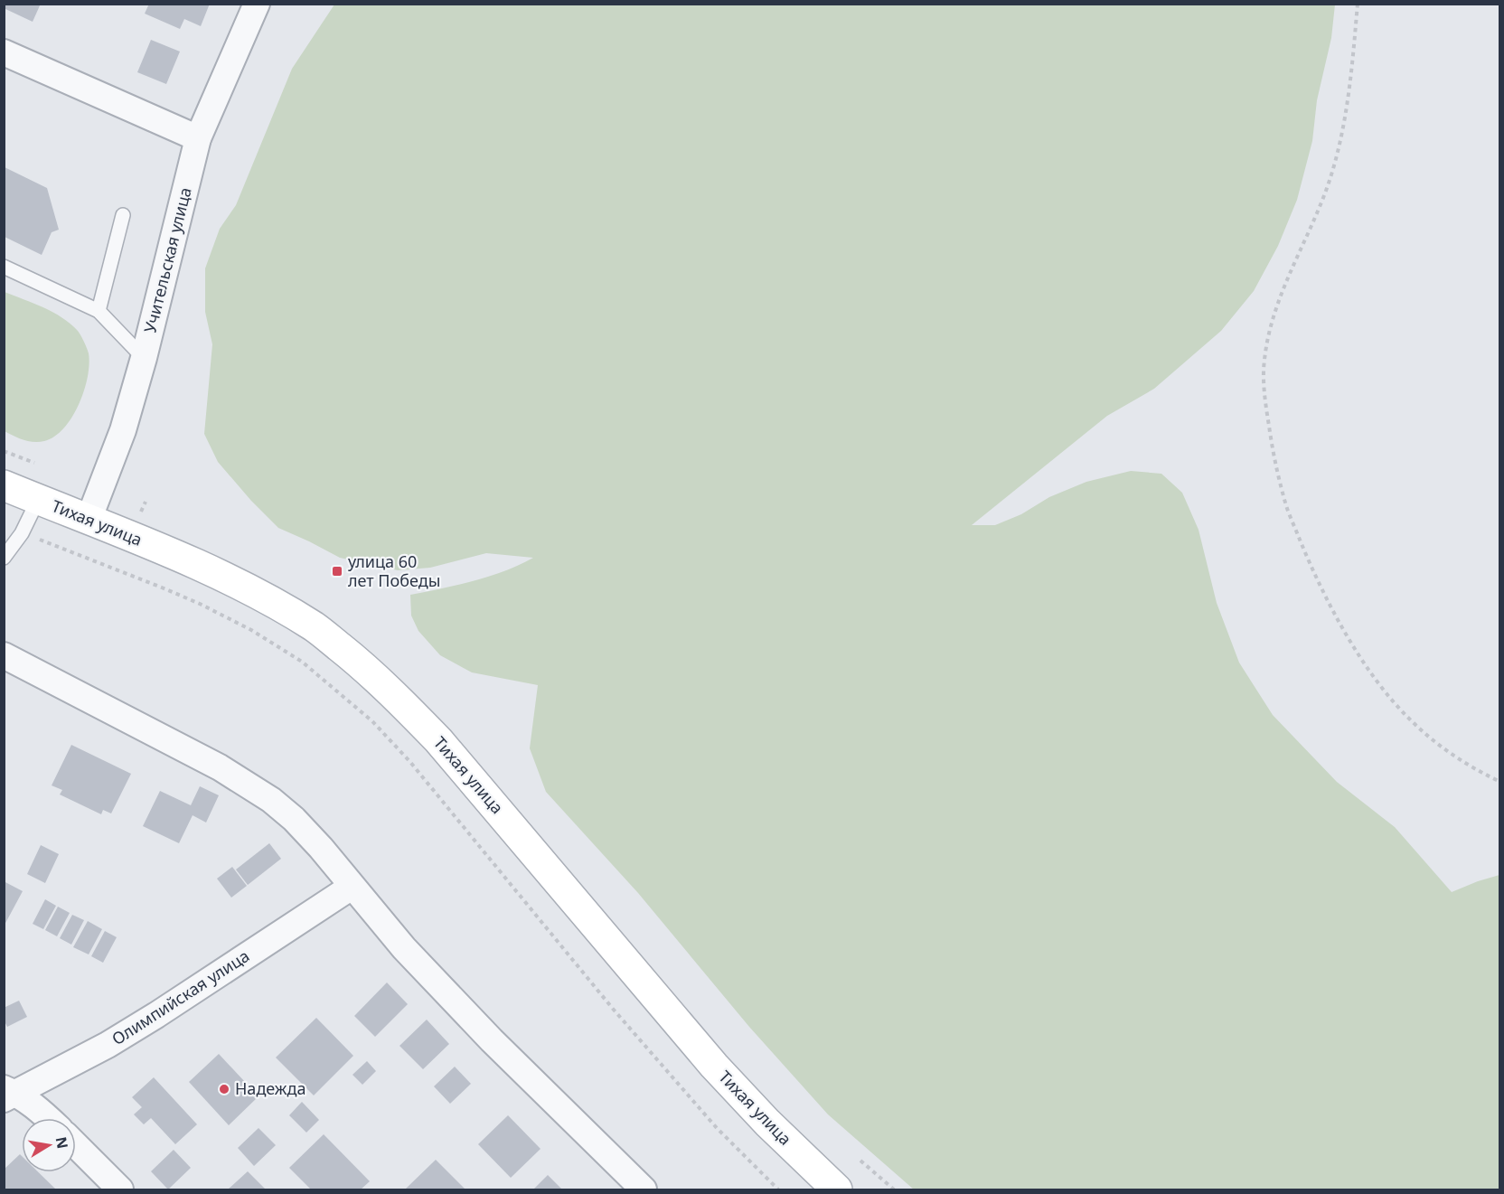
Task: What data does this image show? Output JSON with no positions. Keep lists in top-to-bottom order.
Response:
{
  "streets": {
    "main road": ["Тихая улица"],
    "street": ["Учительская улица", "Олимпийская улица"]
  },
  "crossings": [
    ["Учительская улица", "Тихая улица"]
  ],
  "places": {
    "transit": ["улица 60 лет Победы"],
    "other": ["Надежда"]
  },
  "north": "right"
}
